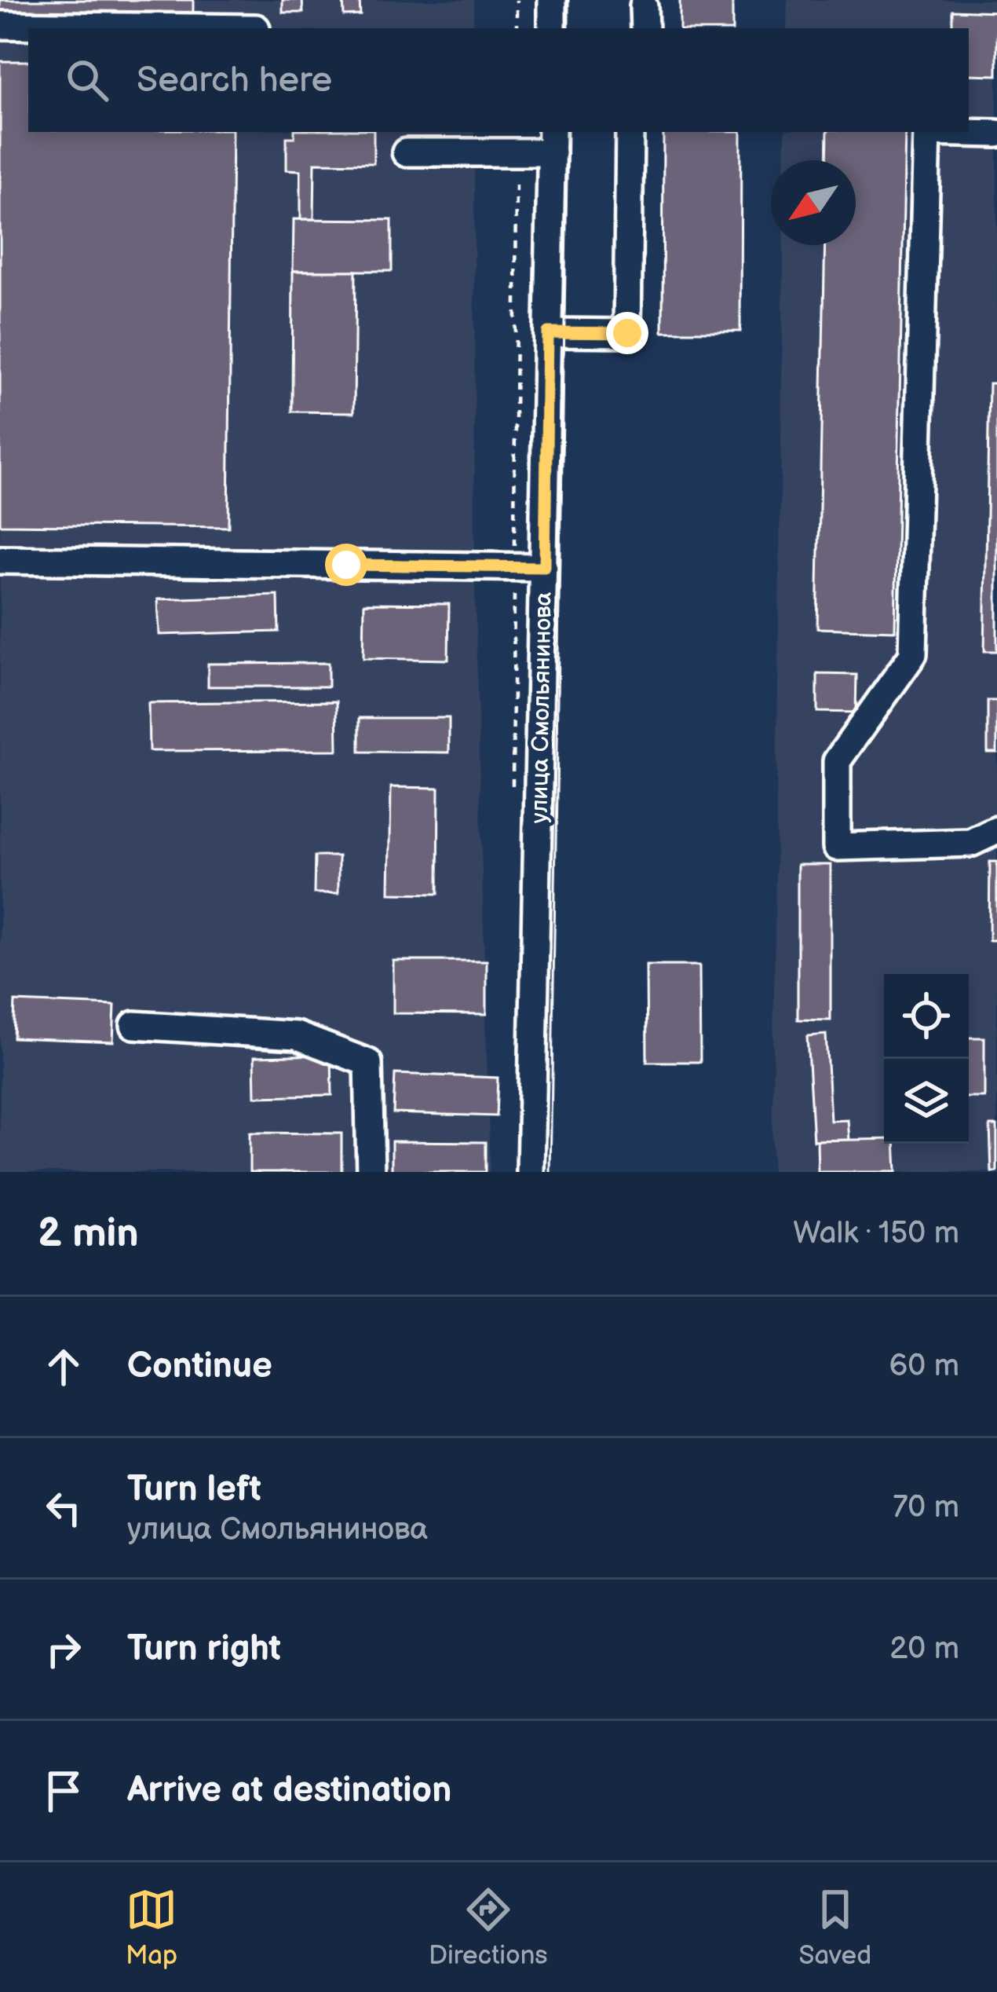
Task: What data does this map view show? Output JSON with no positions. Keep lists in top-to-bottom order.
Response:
{
  "streets": {
    "street": ["улица Смольянинова"]
  },
  "north": "bottom left",
  "page": {
    "search": "Search here",
    "heading": ["2 min", "Walk · 150 m"],
    "list": [
      ["Continue", "60 m"],
      ["Turn left", "улица Смольянинова", "70 m"],
      ["Turn right", "20 m"],
      "Arrive at destination"
    ],
    "nav": ["Map", "Directions", "Saved"]
  }
}
